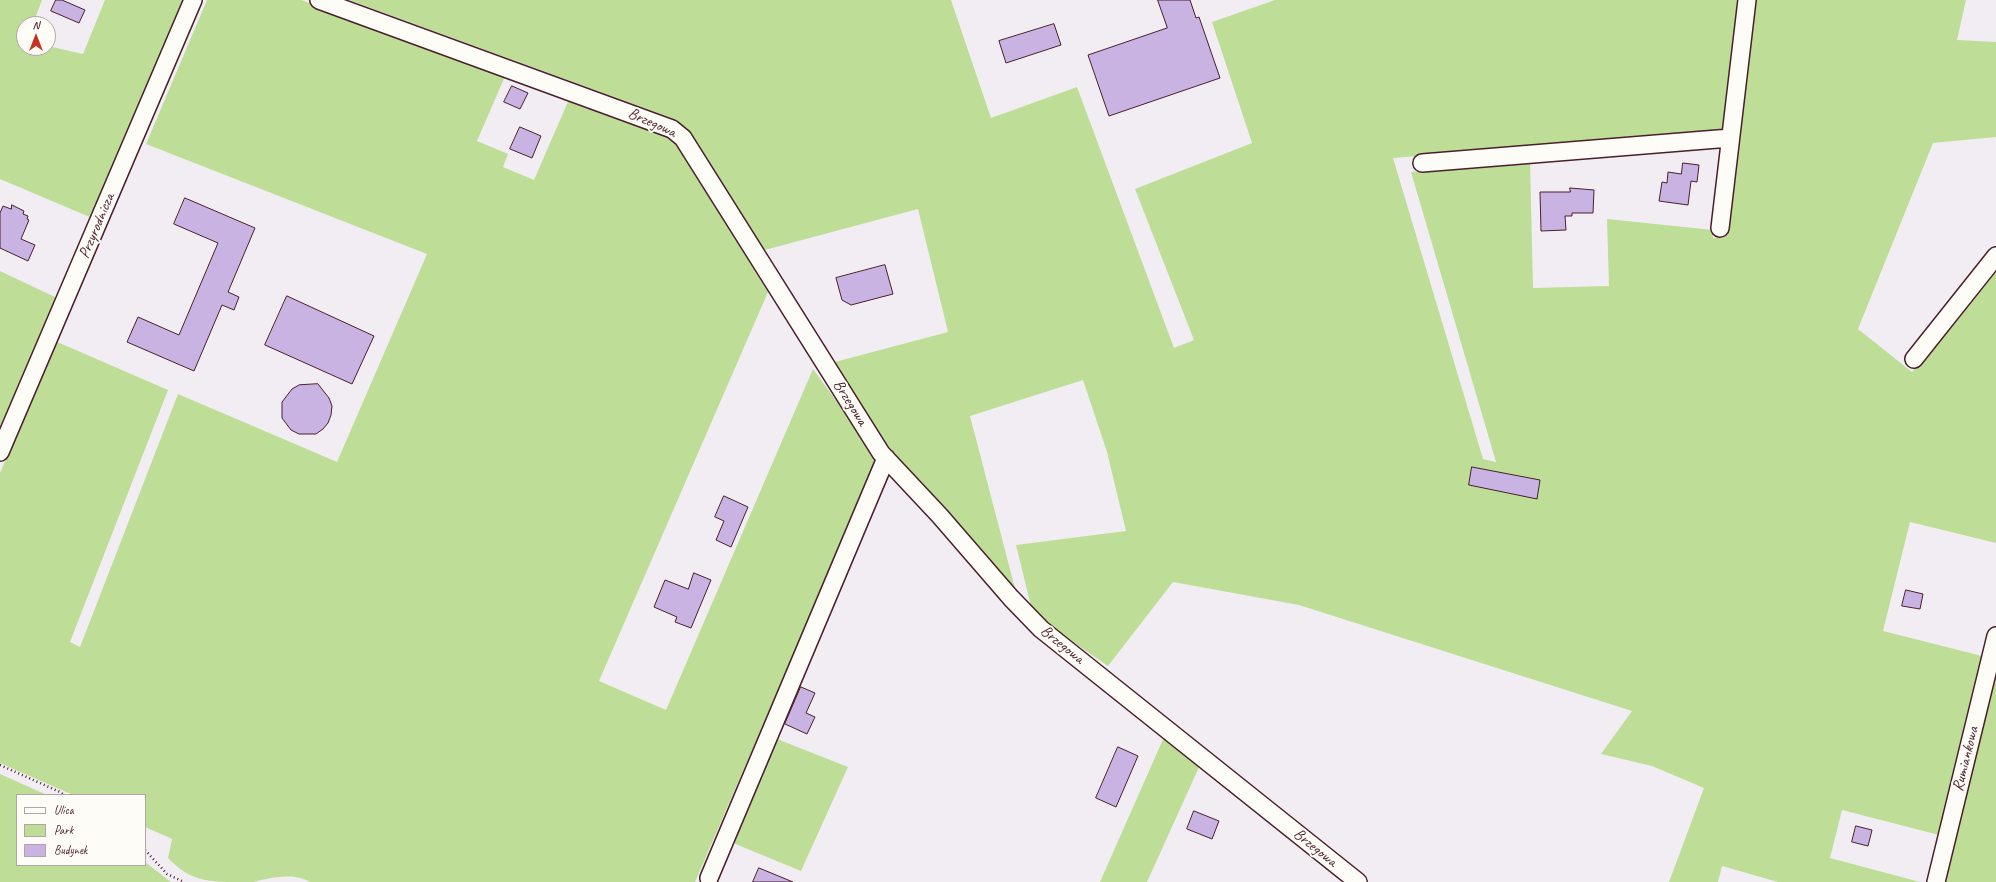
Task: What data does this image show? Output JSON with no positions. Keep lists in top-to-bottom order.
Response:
{
  "streets": {
    "street": ["Brzegowa", "Przyrodnicza", "Rumiankowa"]
  },
  "legend": ["Ulica", "Park", "Budynek"],
  "north": "top"
}
